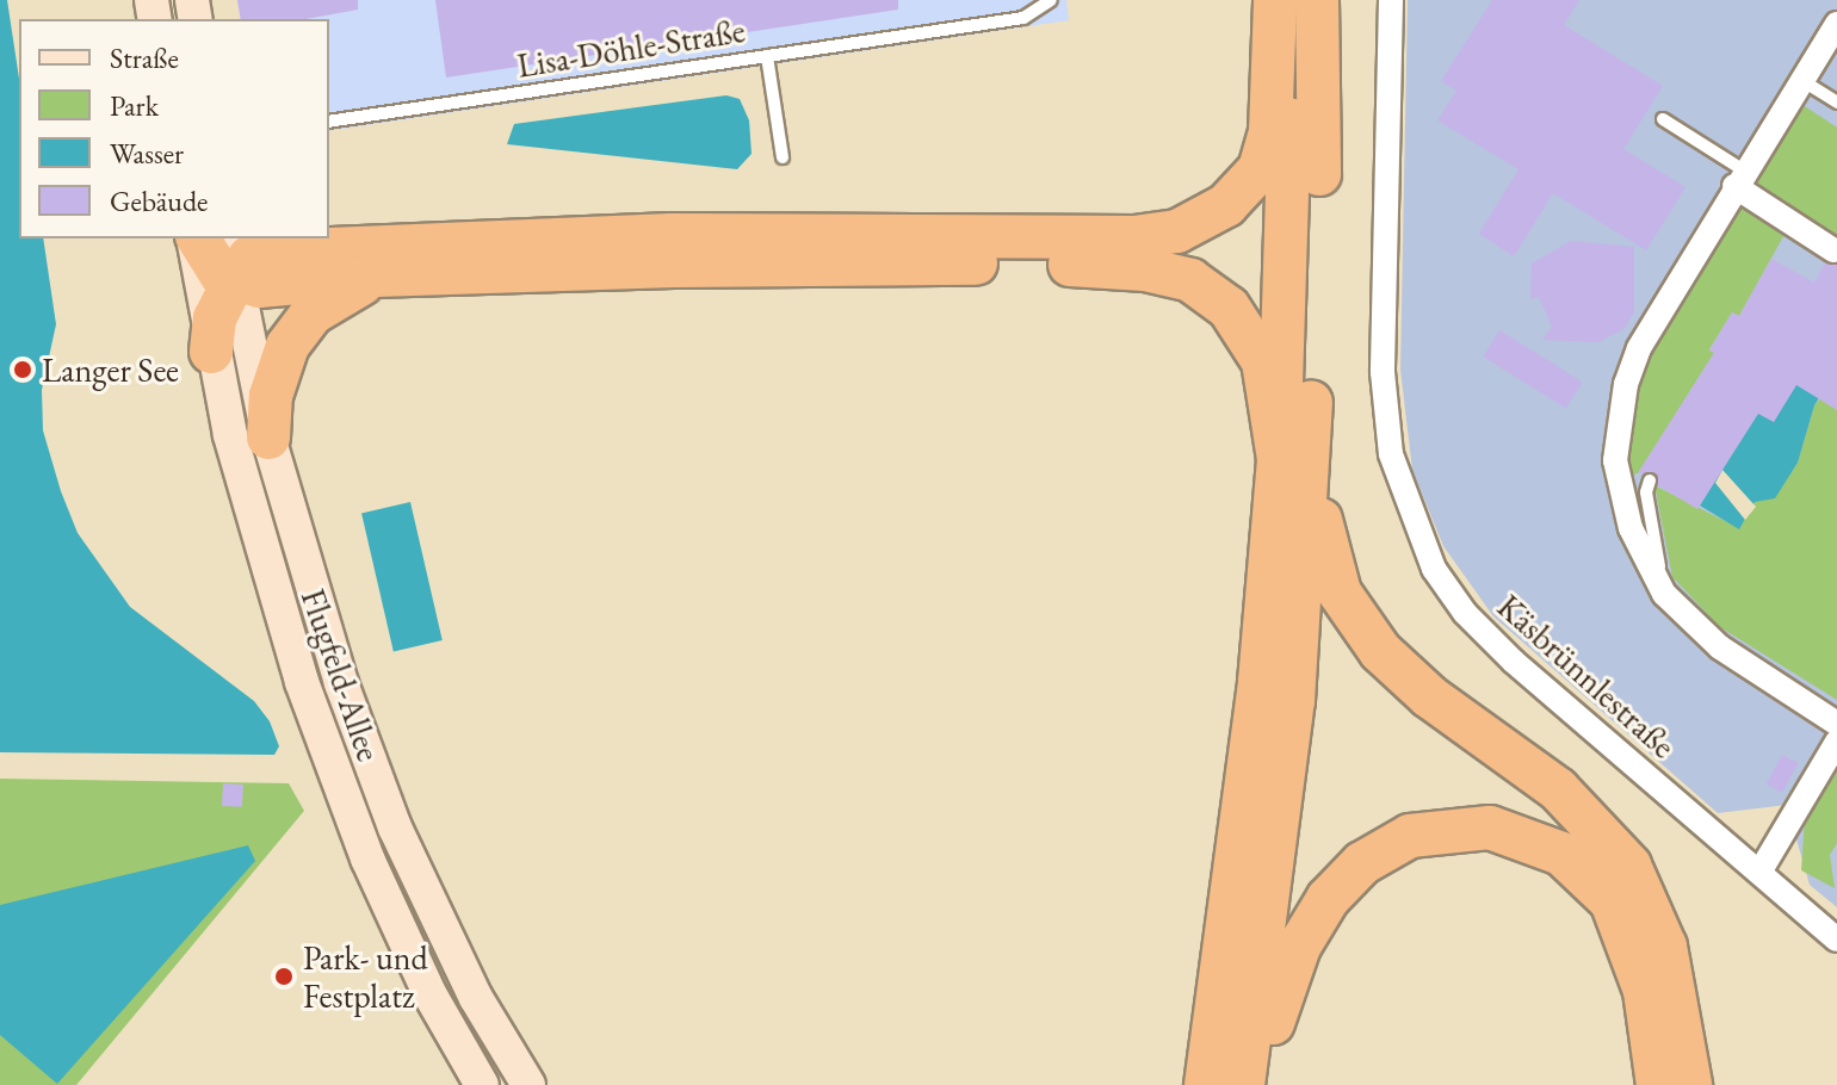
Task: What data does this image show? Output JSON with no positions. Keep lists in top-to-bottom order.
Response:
{
  "streets": {
    "main road": ["Flugfeld-Allee"],
    "street": ["Käsbrünnlestraße"],
    "lane": ["Lisa-Döhle-Straße"]
  },
  "places": ["Langer See", "Park- und Festplatz"],
  "legend": [
    "Straße",
    "Park",
    "Wasser",
    "Gebäude"
  ]
}
